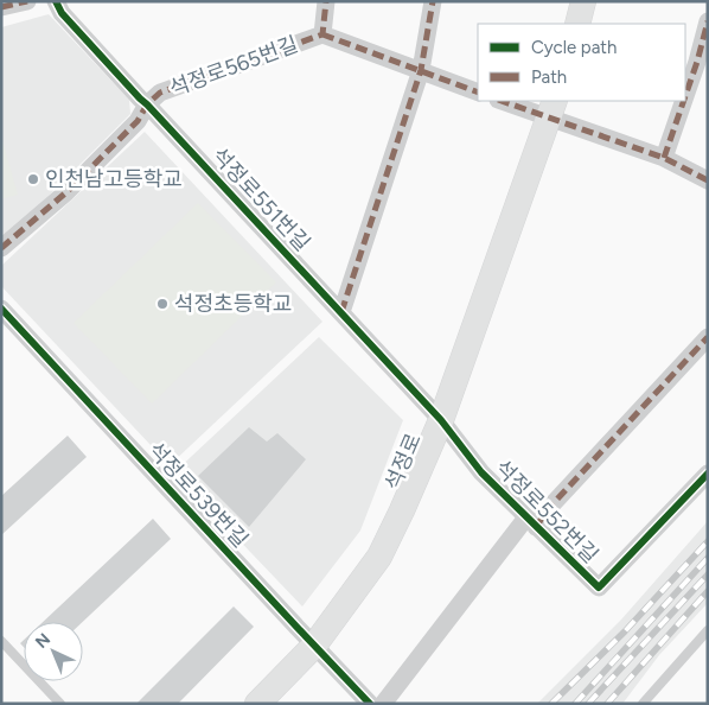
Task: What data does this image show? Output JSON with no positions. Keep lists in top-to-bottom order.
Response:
{
  "streets": {
    "main road": ["석정로"],
    "street": [
      "석정로565번길",
      "석정로551번길",
      "석정로539번길",
      "석정로552번길"
    ]
  },
  "crossings": [
    ["석정로565번길", "석정로551번길"],
    ["석정로551번길", "석정로"],
    ["석정로551번길", "석정로552번길"],
    ["석정로", "석정로539번길"],
    ["석정로", "석정로552번길"]
  ],
  "places": ["인천남고등학교", "석정초등학교"],
  "legend": ["Cycle path", "Path"],
  "north": "top left"
}
